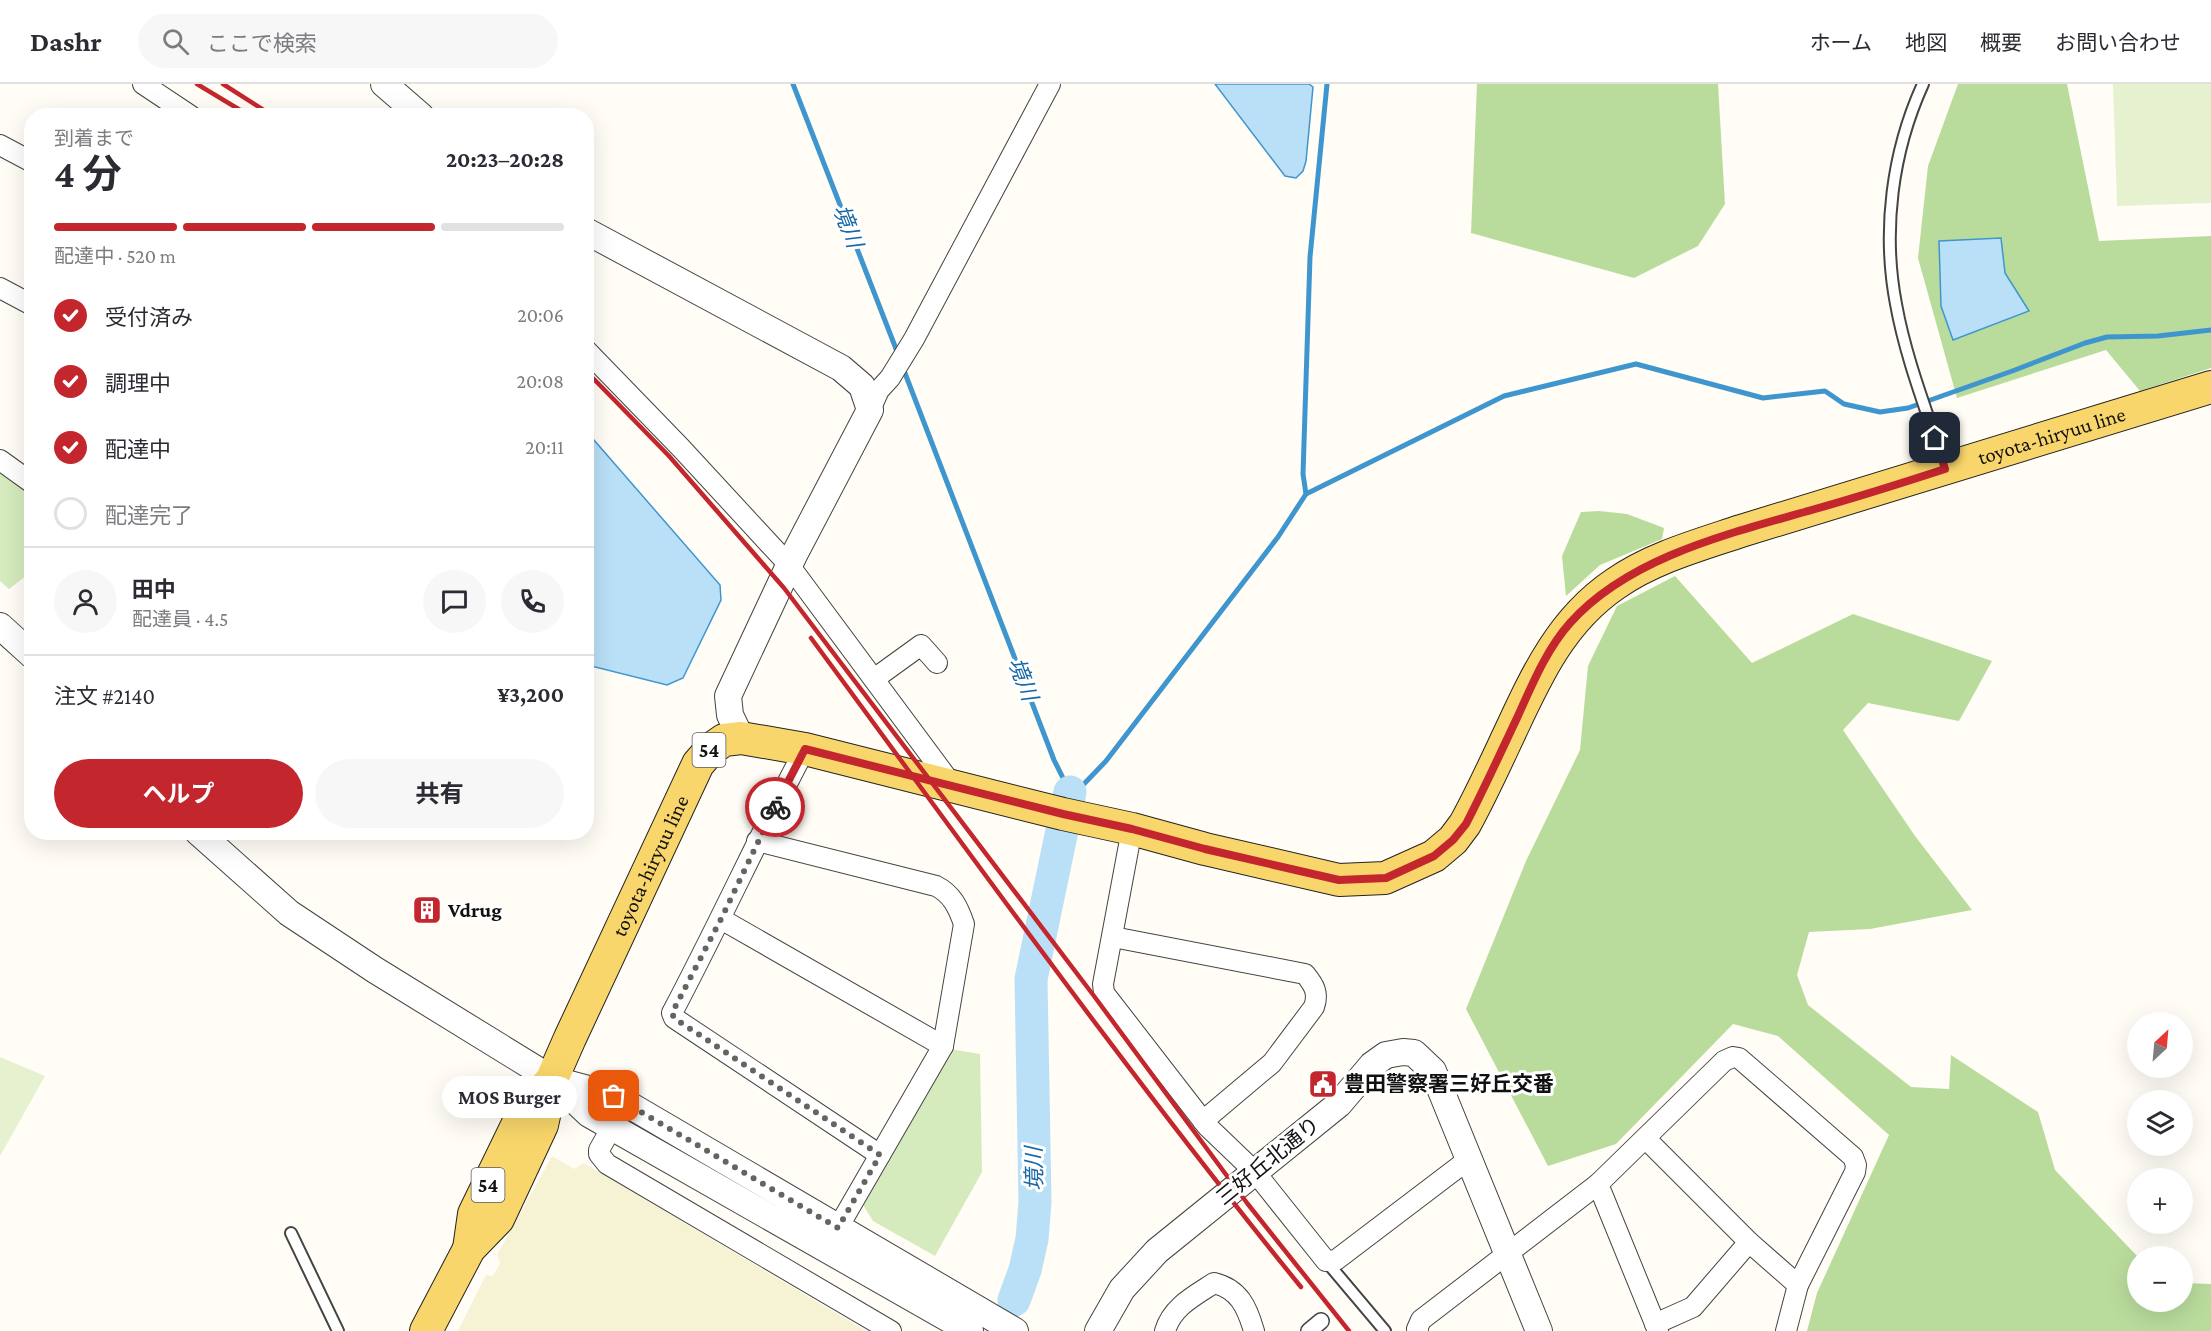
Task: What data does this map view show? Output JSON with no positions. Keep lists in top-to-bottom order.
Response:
{
  "streets": {
    "main road": ["toyota-hiryuu line", "54"],
    "street": ["三好丘北通り"]
  },
  "crossings": [
    ["toyota-hiryuu line", "54"]
  ],
  "water": ["境川"],
  "places": {
    "building": ["Vdrug"],
    "public building": ["豊田警察署三好丘交番"],
    "other": ["MOS Burger"]
  },
  "north": "top right",
  "page": {
    "header": "Dashr",
    "search": "ここで検索",
    "nav": [
      "ホーム",
      "地図",
      "概要",
      "お問い合わせ"
    ],
    "heading": ["4 分", "到着まで", "20:23–20:28"],
    "panel": [
      "田中",
      "配達員 · 4.5",
      "注文 #2140",
      "¥3,200"
    ],
    "bar": "配達中 · 520 m",
    "list": [
      ["受付済み", "20:06"],
      ["調理中", "20:08"],
      ["配達中", "20:11"],
      "配達完了"
    ],
    "buttons": ["ヘルプ", "共有"],
    "map_buttons": ["+", "−"],
    "bubble": "MOS Burger"
  }
}
